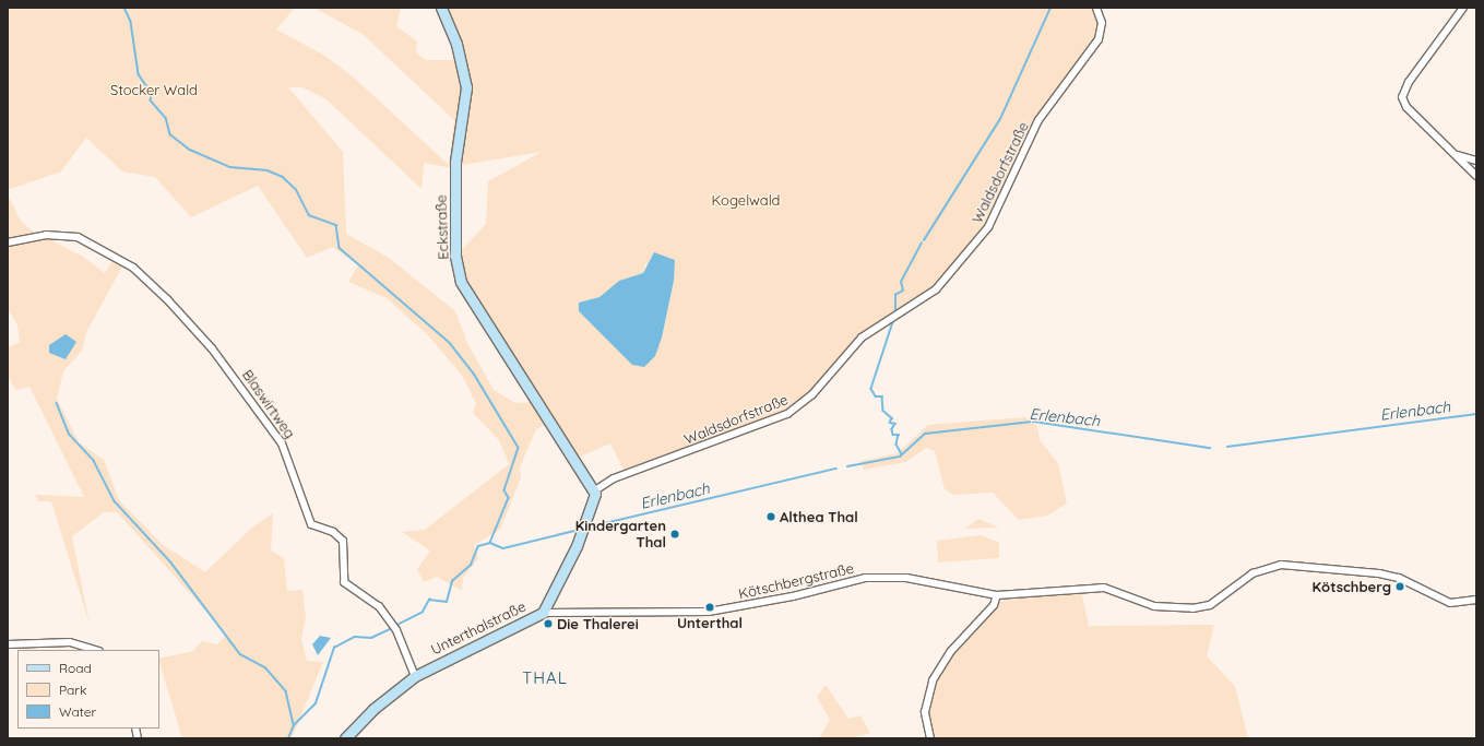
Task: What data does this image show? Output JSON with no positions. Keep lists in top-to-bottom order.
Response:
{
  "streets": {
    "street": [
      "Waldsdorfstraße",
      "Eckstraße",
      "Blaswirtweg",
      "Kötschbergstraße",
      "Unterthalstraße"
    ]
  },
  "crossings": [
    ["Waldsdorfstraße", "Eckstraße"],
    ["Waldsdorfstraße", "Unterthalstraße"],
    ["Eckstraße", "Unterthalstraße"],
    ["Blaswirtweg", "Unterthalstraße"],
    ["Kötschbergstraße", "Unterthalstraße"]
  ],
  "districts": ["THAL"],
  "water": ["Erlenbach"],
  "parks": ["Stocker Wald", "Kogelwald"],
  "places": [
    "Althea Thal",
    "Kindergarten Thal",
    "Kötschberg",
    "Unterthal",
    "Die Thalerei"
  ],
  "legend": ["Road", "Park", "Water"]
}
